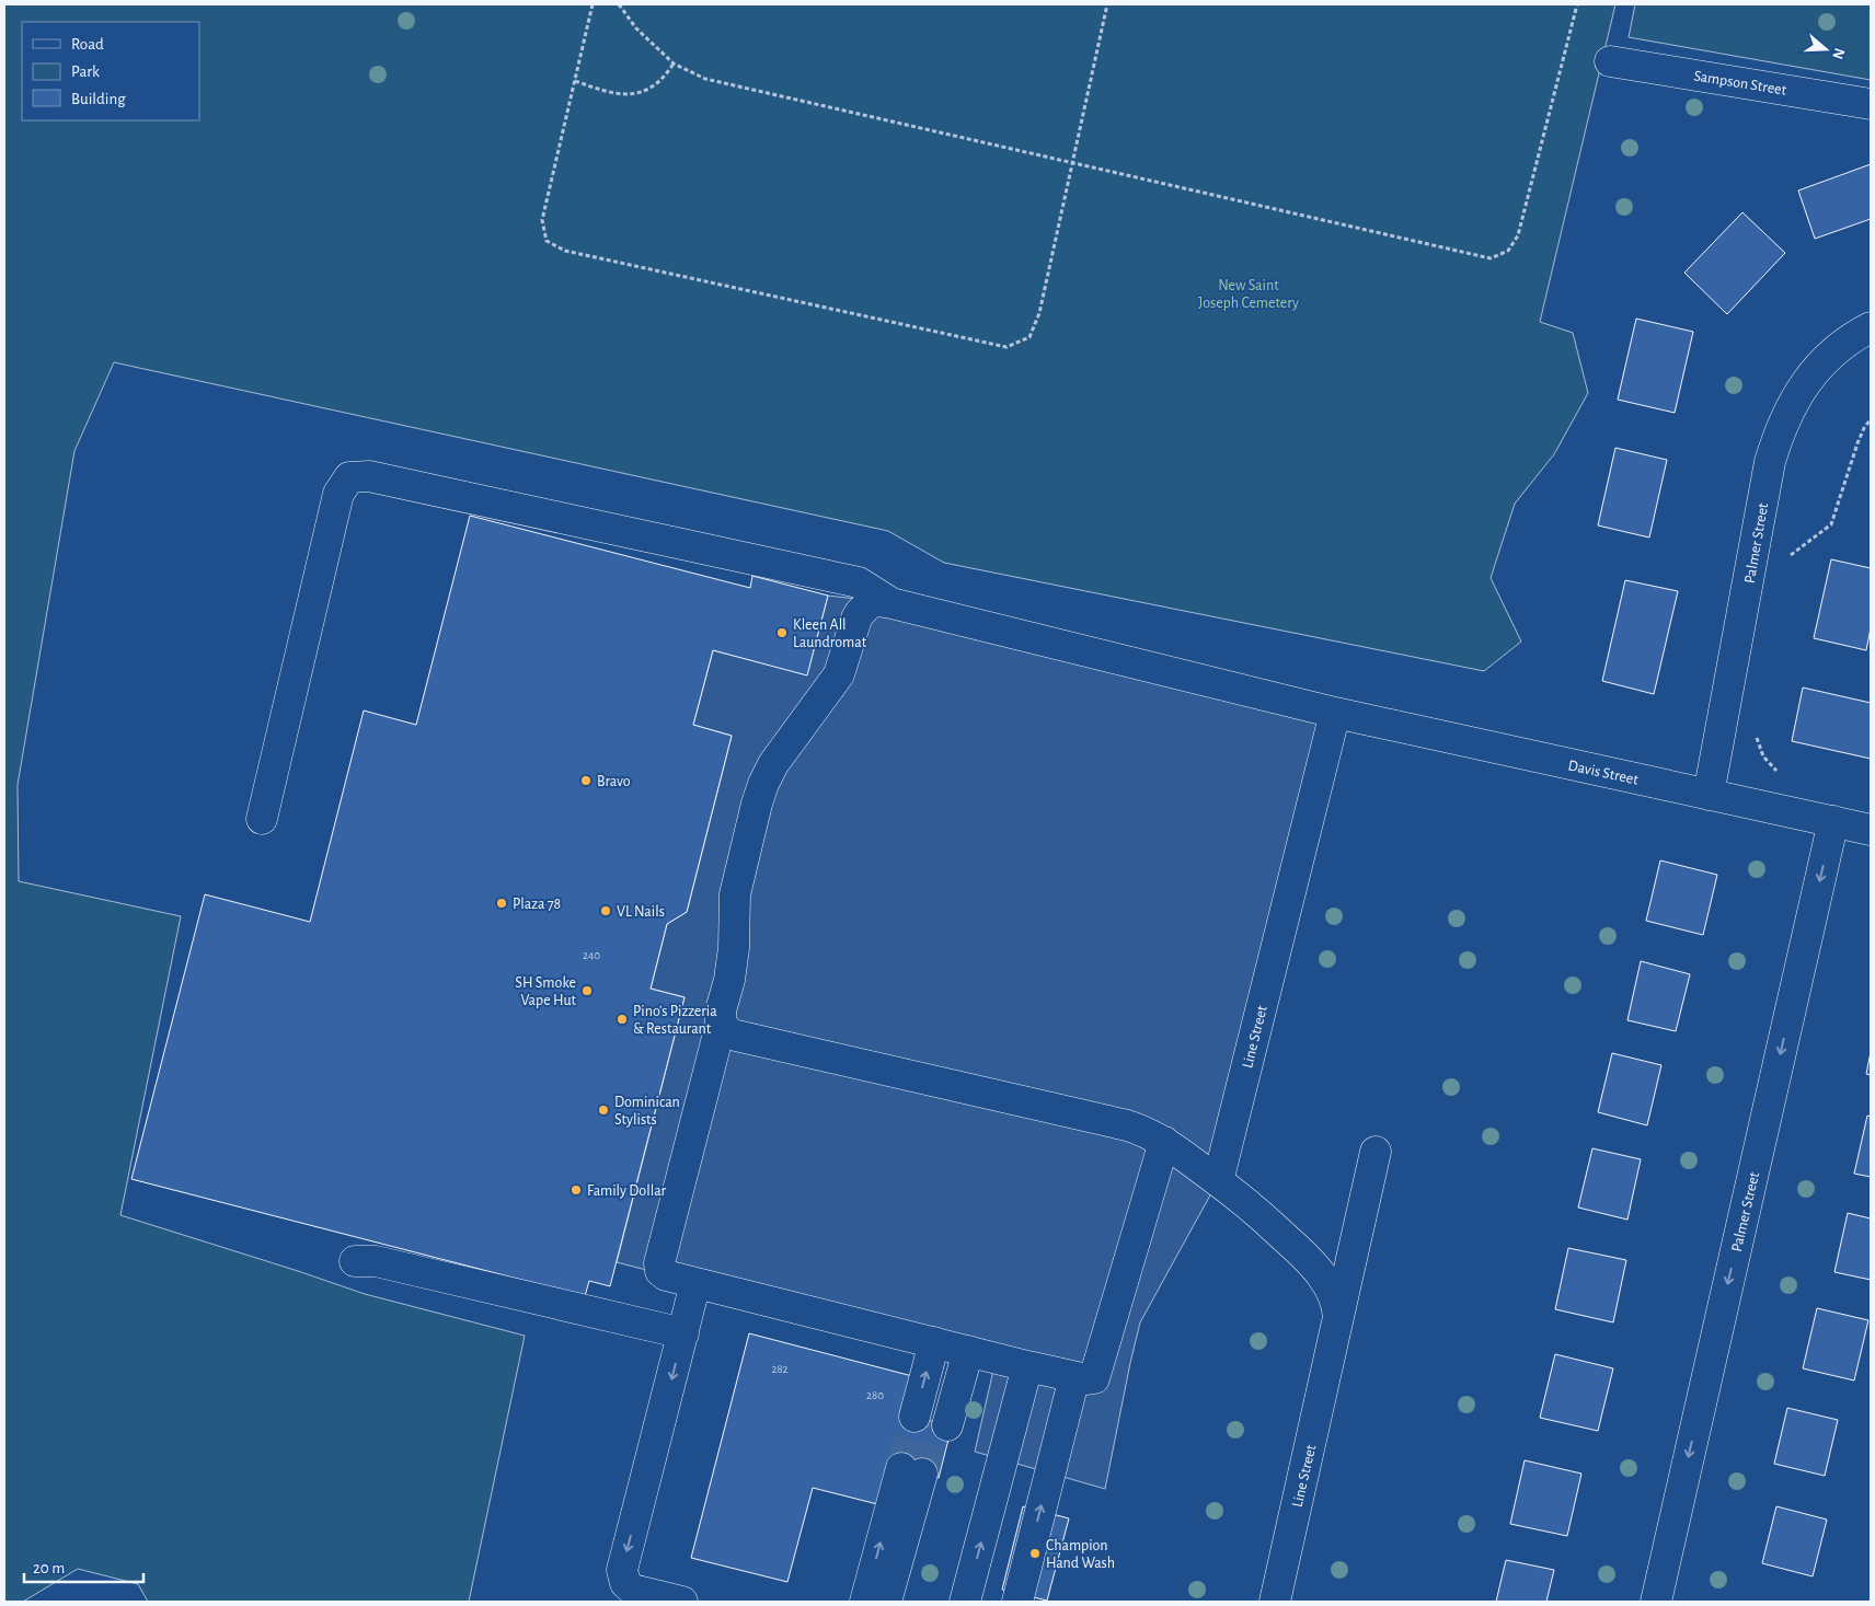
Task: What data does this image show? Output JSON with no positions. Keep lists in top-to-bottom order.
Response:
{
  "streets": {
    "street": [
      "Sampson Street",
      "Palmer Street",
      "Davis Street",
      "Line Street"
    ]
  },
  "crossings": [
    ["Palmer Street", "Davis Street"],
    ["Davis Street", "Line Street"]
  ],
  "one_way": ["Palmer Street"],
  "parks": ["New Saint Joseph Cemetery"],
  "places": [
    "Kleen All Laundromat",
    "Bravo",
    "Plaza 78",
    "VL Nails",
    "SH Smoke Vape Hut",
    "Pino's Pizzeria & Restaurant",
    "Dominican Stylists",
    "Family Dollar",
    "Champion Hand Wash"
  ],
  "house_numbers": ["240", "282", "280"],
  "legend": ["Road", "Park", "Building"],
  "scale_bar": "20 m",
  "north": "right"
}
